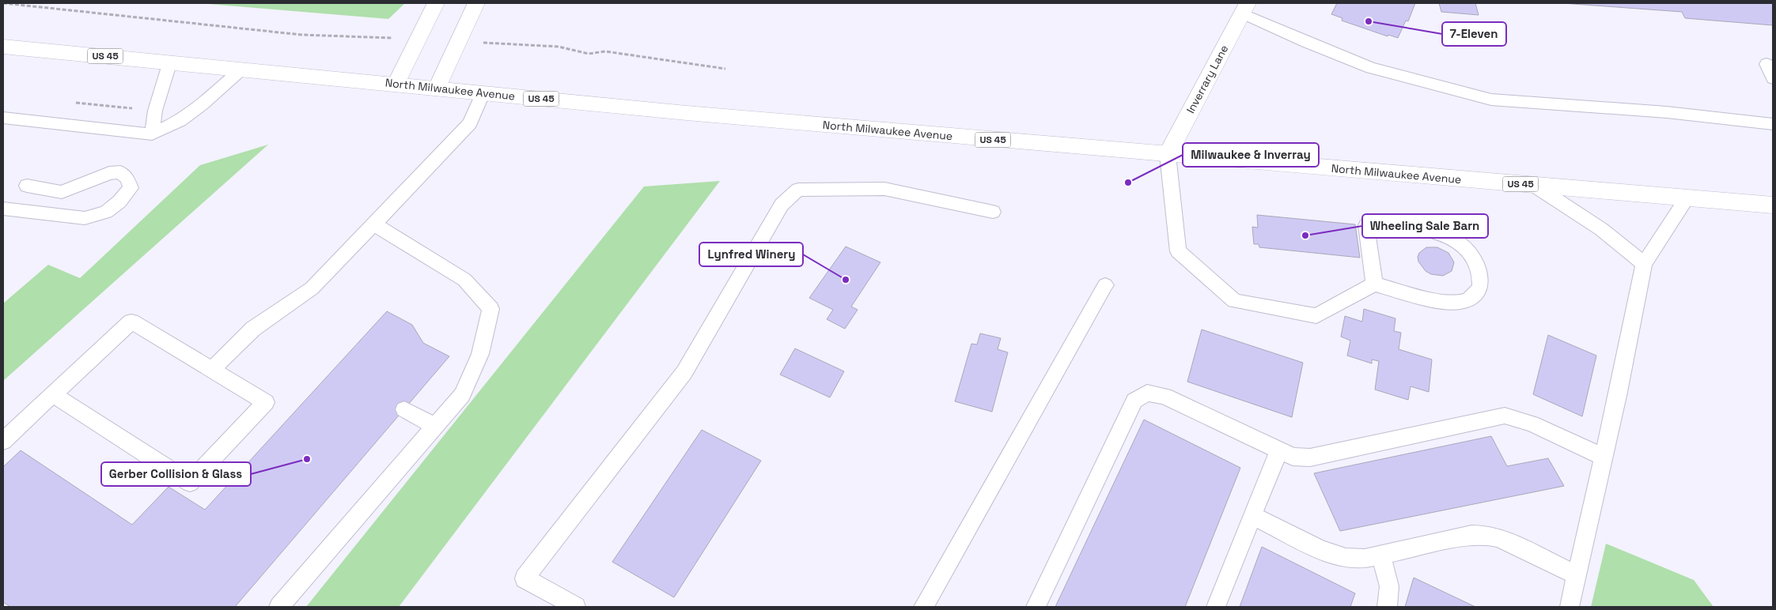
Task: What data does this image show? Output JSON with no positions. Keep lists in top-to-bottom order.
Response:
{
  "streets": {
    "main road": ["US 45", "Inverrary Lane", "North Milwaukee Avenue"]
  },
  "crossings": [
    ["Inverrary Lane", "North Milwaukee Avenue"]
  ],
  "places": [
    "7-Eleven",
    "Milwaukee & Inverray",
    "Wheeling Sale Barn",
    "Lynfred Winery",
    "Gerber Collision & Glass"
  ]
}
